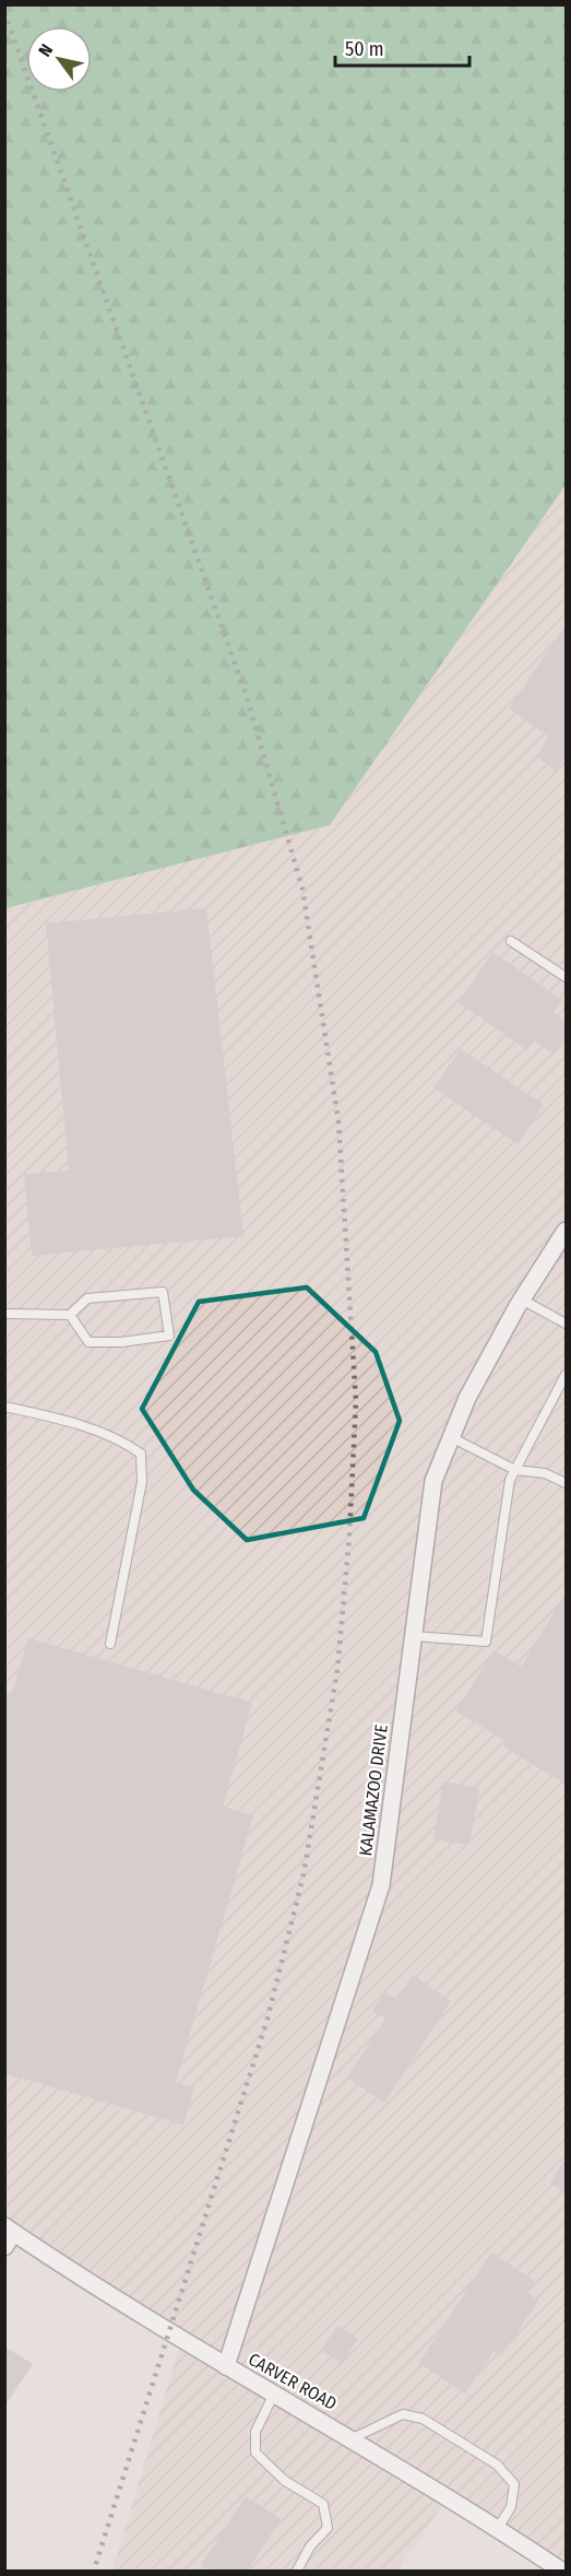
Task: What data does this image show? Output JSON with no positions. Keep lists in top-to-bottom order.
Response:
{
  "streets": {
    "street": ["KALAMAZOO DRIVE", "CARVER ROAD"]
  },
  "crossings": [
    ["KALAMAZOO DRIVE", "CARVER ROAD"]
  ],
  "scale_bar": "50 m",
  "north": "top left"
}
